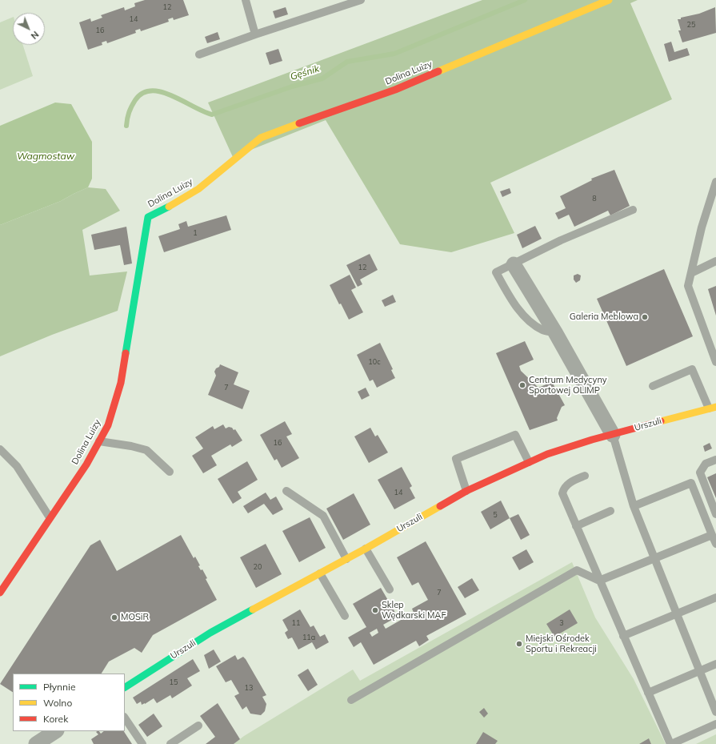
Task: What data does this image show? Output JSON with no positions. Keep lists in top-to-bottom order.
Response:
{
  "streets": {
    "street": ["Dolina Luizy", "Urszuli"]
  },
  "water": ["Gęśnik", "Wagmostaw"],
  "places": [
    "Galeria Meblowa",
    "Centrum Medycyny Sportowej OLIMP",
    "Sklep Wędkarski MAF",
    "MOSiR",
    "Miejski Ośrodek Sportu i Rekreacji"
  ],
  "house_numbers": [
    "12",
    "14",
    "25",
    "16",
    "8",
    "1",
    "12",
    "10c",
    "7",
    "16",
    "14",
    "5",
    "20",
    "7",
    "11",
    "3",
    "11a",
    "15",
    "13"
  ],
  "legend": ["Płynnie", "Wolno", "Korek"],
  "north": "bottom right"
}
